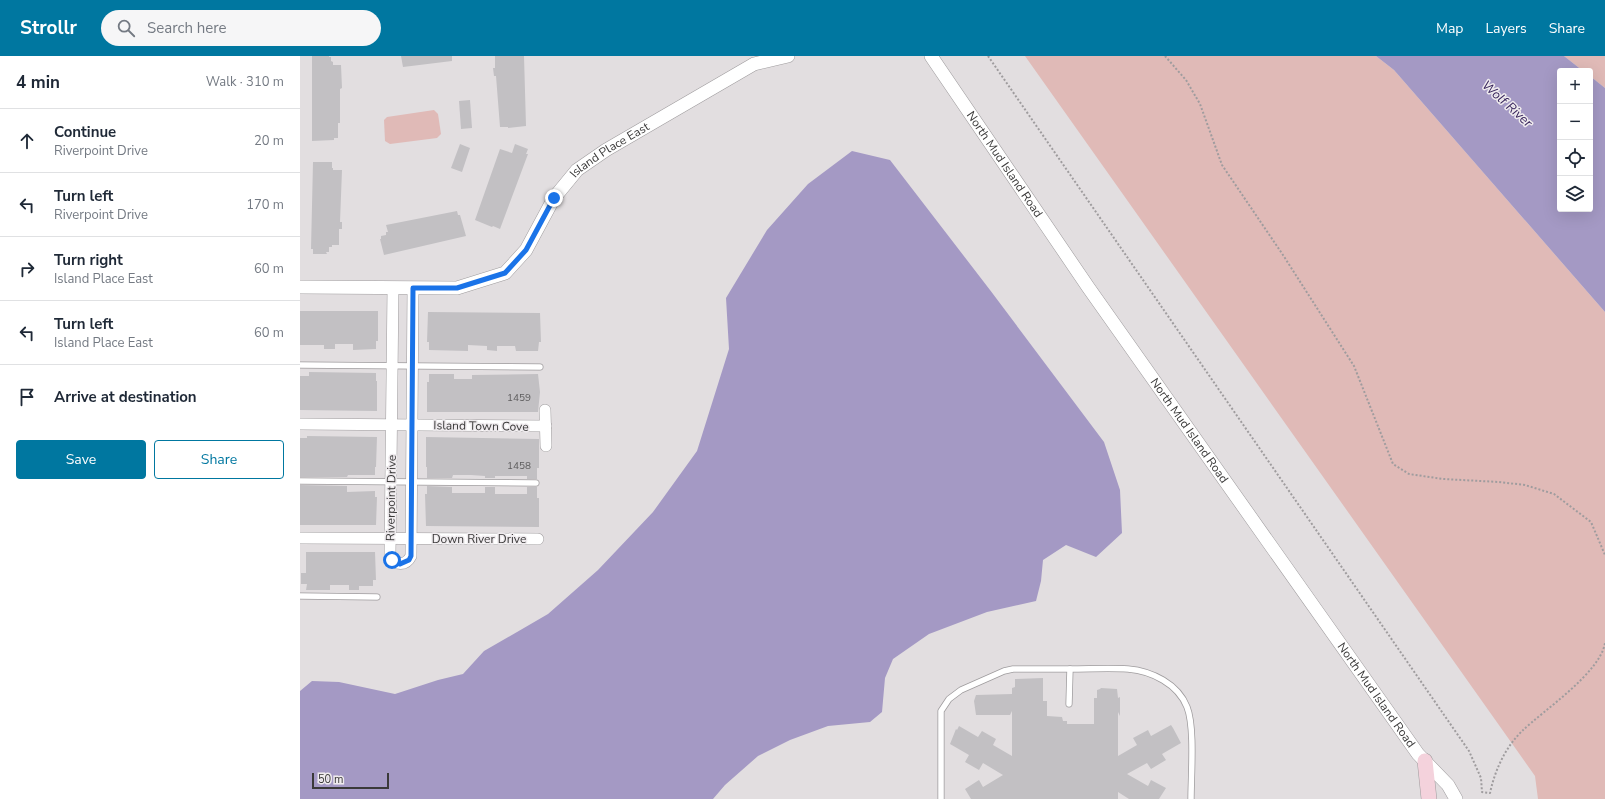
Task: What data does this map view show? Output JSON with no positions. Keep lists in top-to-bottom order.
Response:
{
  "streets": {
    "street": [
      "Island Place East",
      "North Mud Island Road",
      "Island Town Cove",
      "Riverpoint Drive",
      "Down River Drive"
    ]
  },
  "crossings": [
    ["Island Place East", "Riverpoint Drive"],
    ["Island Town Cove", "Riverpoint Drive"],
    ["Riverpoint Drive", "Down River Drive"]
  ],
  "water": ["Wolf River"],
  "house_numbers": ["1459", "1458"],
  "scale_bar": "50 m",
  "page": {
    "header": "Strollr",
    "search": "Search here",
    "nav": ["Map", "Layers", "Share"],
    "heading": ["4 min", "Walk · 310 m"],
    "map_buttons": ["+", "−"],
    "list": [
      ["Continue", "Riverpoint Drive", "20 m"],
      ["Turn left", "Riverpoint Drive", "170 m"],
      ["Turn right", "Island Place East", "60 m"],
      ["Turn left", "Island Place East", "60 m"],
      "Arrive at destination"
    ],
    "buttons": ["Save", "Share"],
    "scale": "50 m"
  }
}
